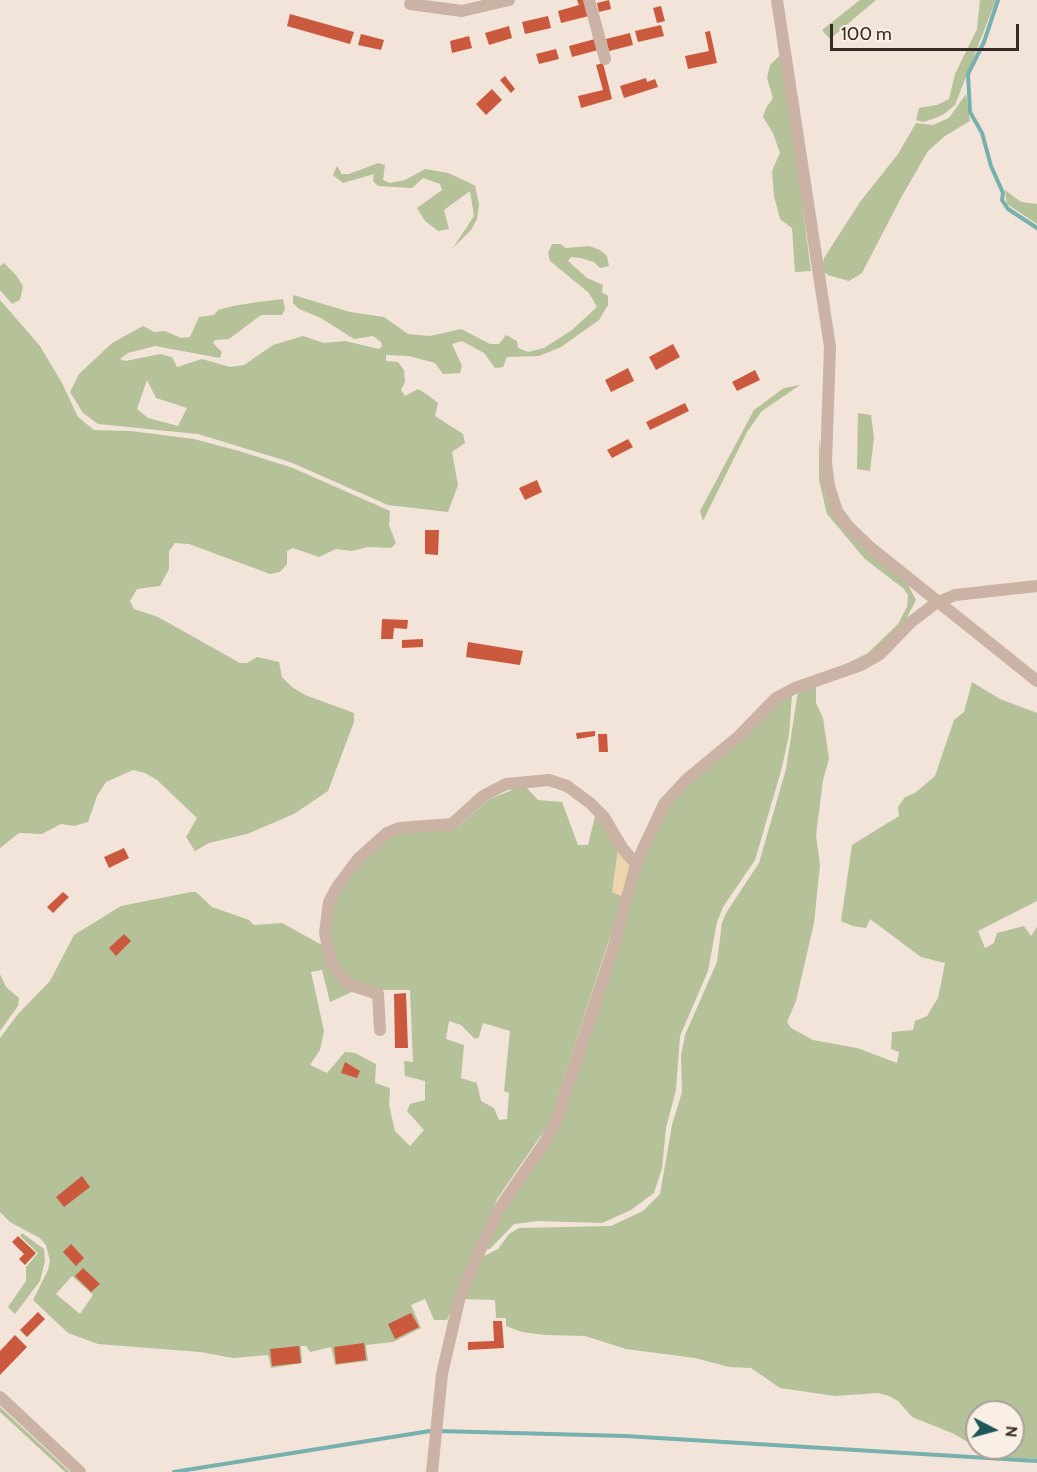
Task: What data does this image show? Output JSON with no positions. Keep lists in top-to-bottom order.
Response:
{
  "scale_bar": "100 m",
  "north": "right"
}
